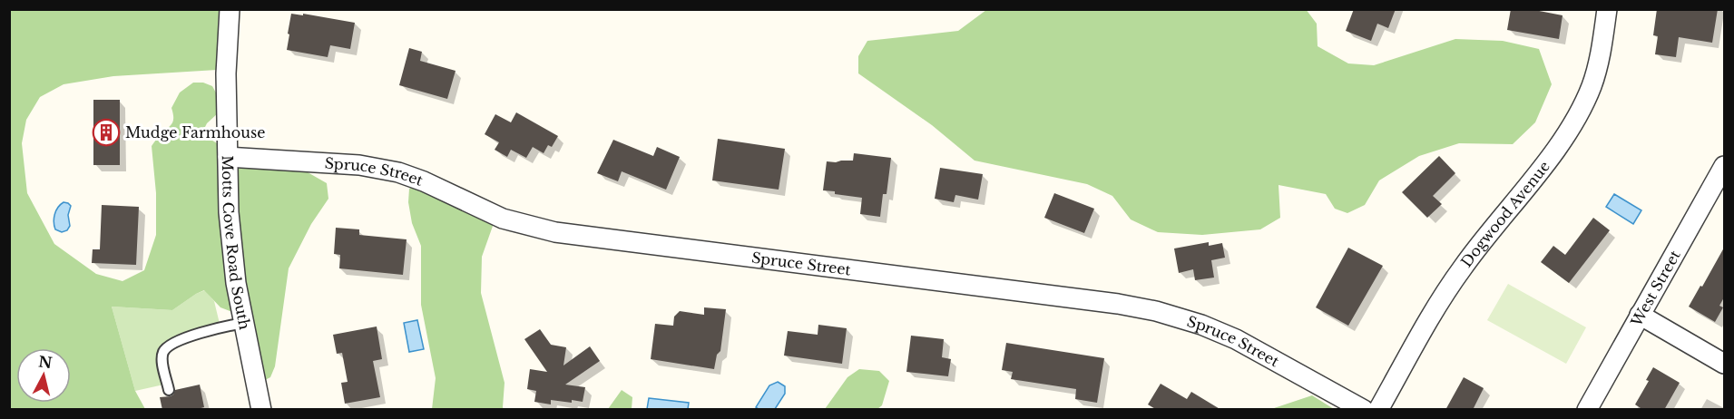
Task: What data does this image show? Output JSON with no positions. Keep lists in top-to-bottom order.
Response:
{
  "streets": {
    "street": [
      "Spruce Street",
      "Dogwood Avenue",
      "Motts Cove Road South",
      "West Street"
    ]
  },
  "crossings": [
    ["Spruce Street", "Motts Cove Road South"]
  ],
  "places": {
    "building": ["Mudge Farmhouse"]
  },
  "north": "top"
}
